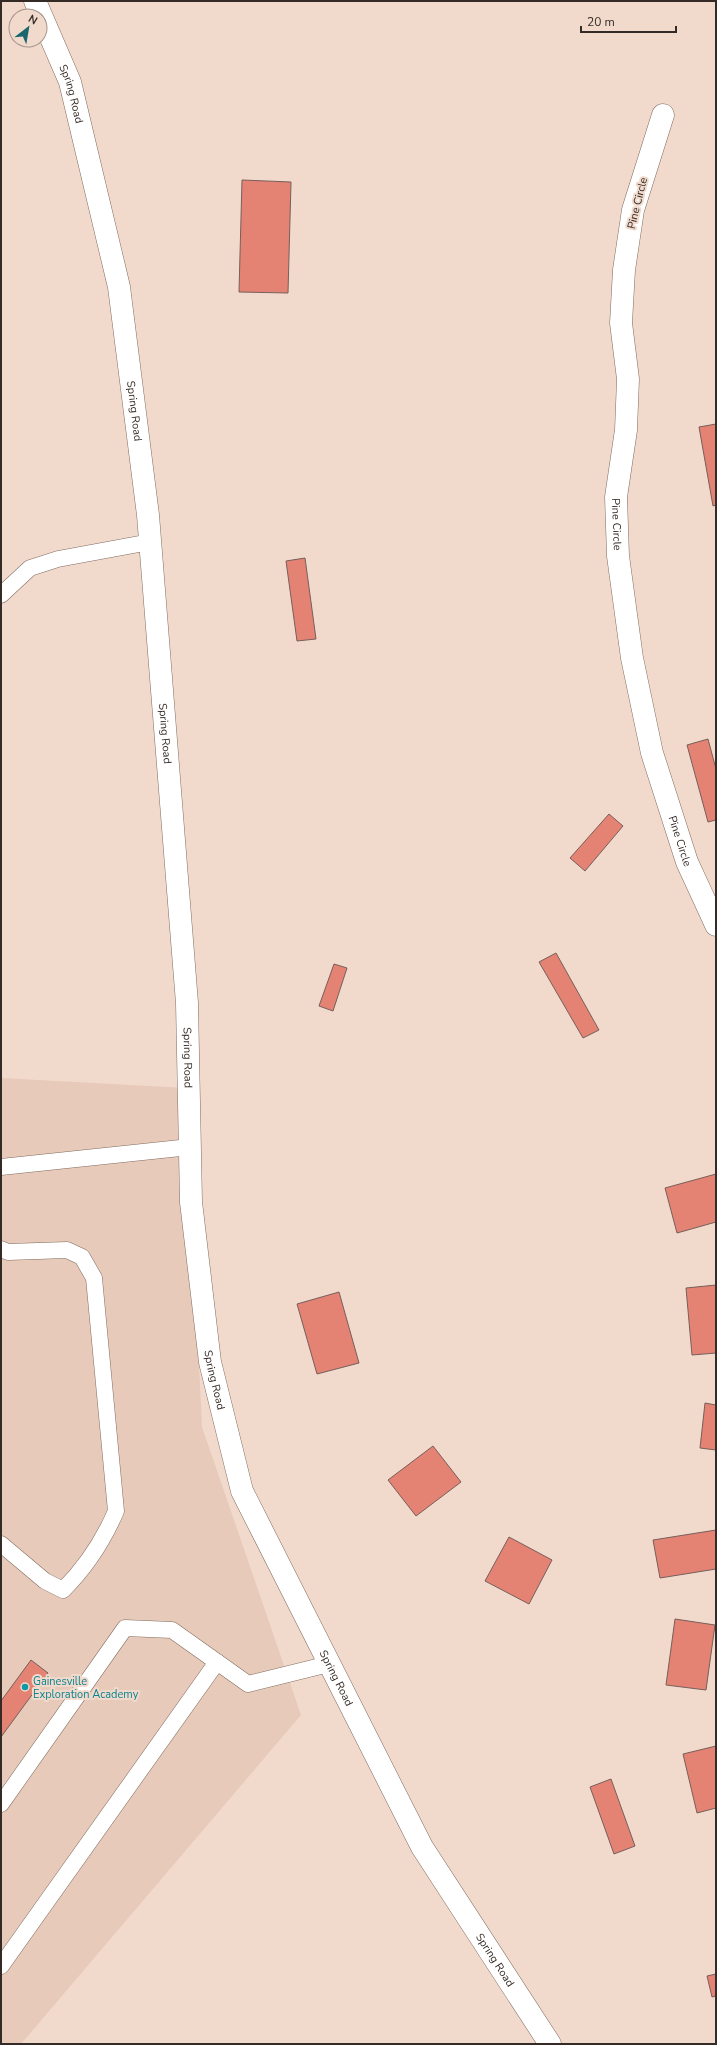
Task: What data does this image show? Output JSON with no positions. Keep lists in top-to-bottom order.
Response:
{
  "streets": {
    "street": ["Spring Road", "Pine Circle"]
  },
  "places": ["Gainesville Exploration Academy"],
  "scale_bar": "20 m",
  "north": "top right"
}
